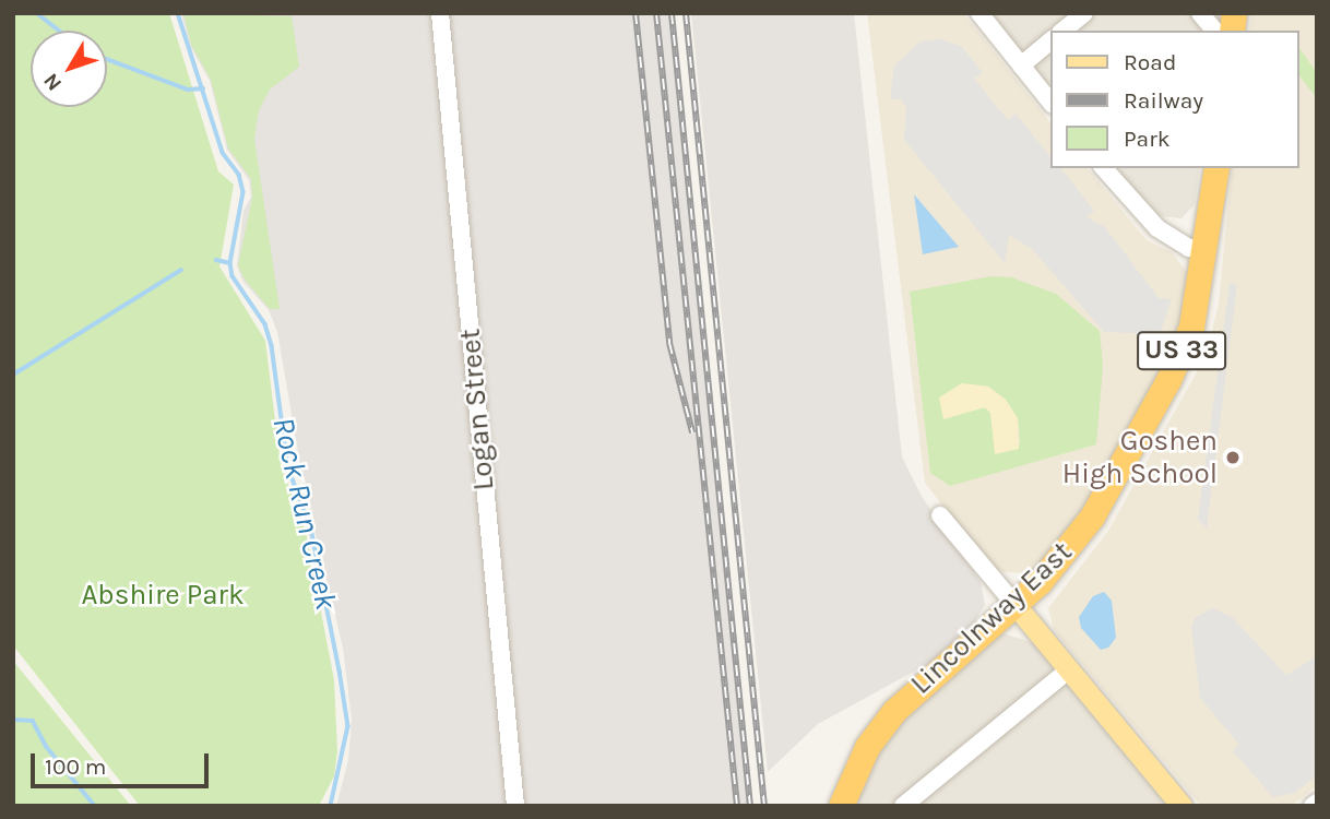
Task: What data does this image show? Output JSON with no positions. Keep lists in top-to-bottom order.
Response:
{
  "streets": {
    "highway": ["US 33", "Lincolnway East"],
    "street": ["Logan Street"]
  },
  "water": ["Rock Run Creek"],
  "parks": ["Abshire Park"],
  "places": ["Goshen High School"],
  "legend": ["Road", "Railway", "Park"],
  "scale_bar": "100 m",
  "north": "bottom left"
}
